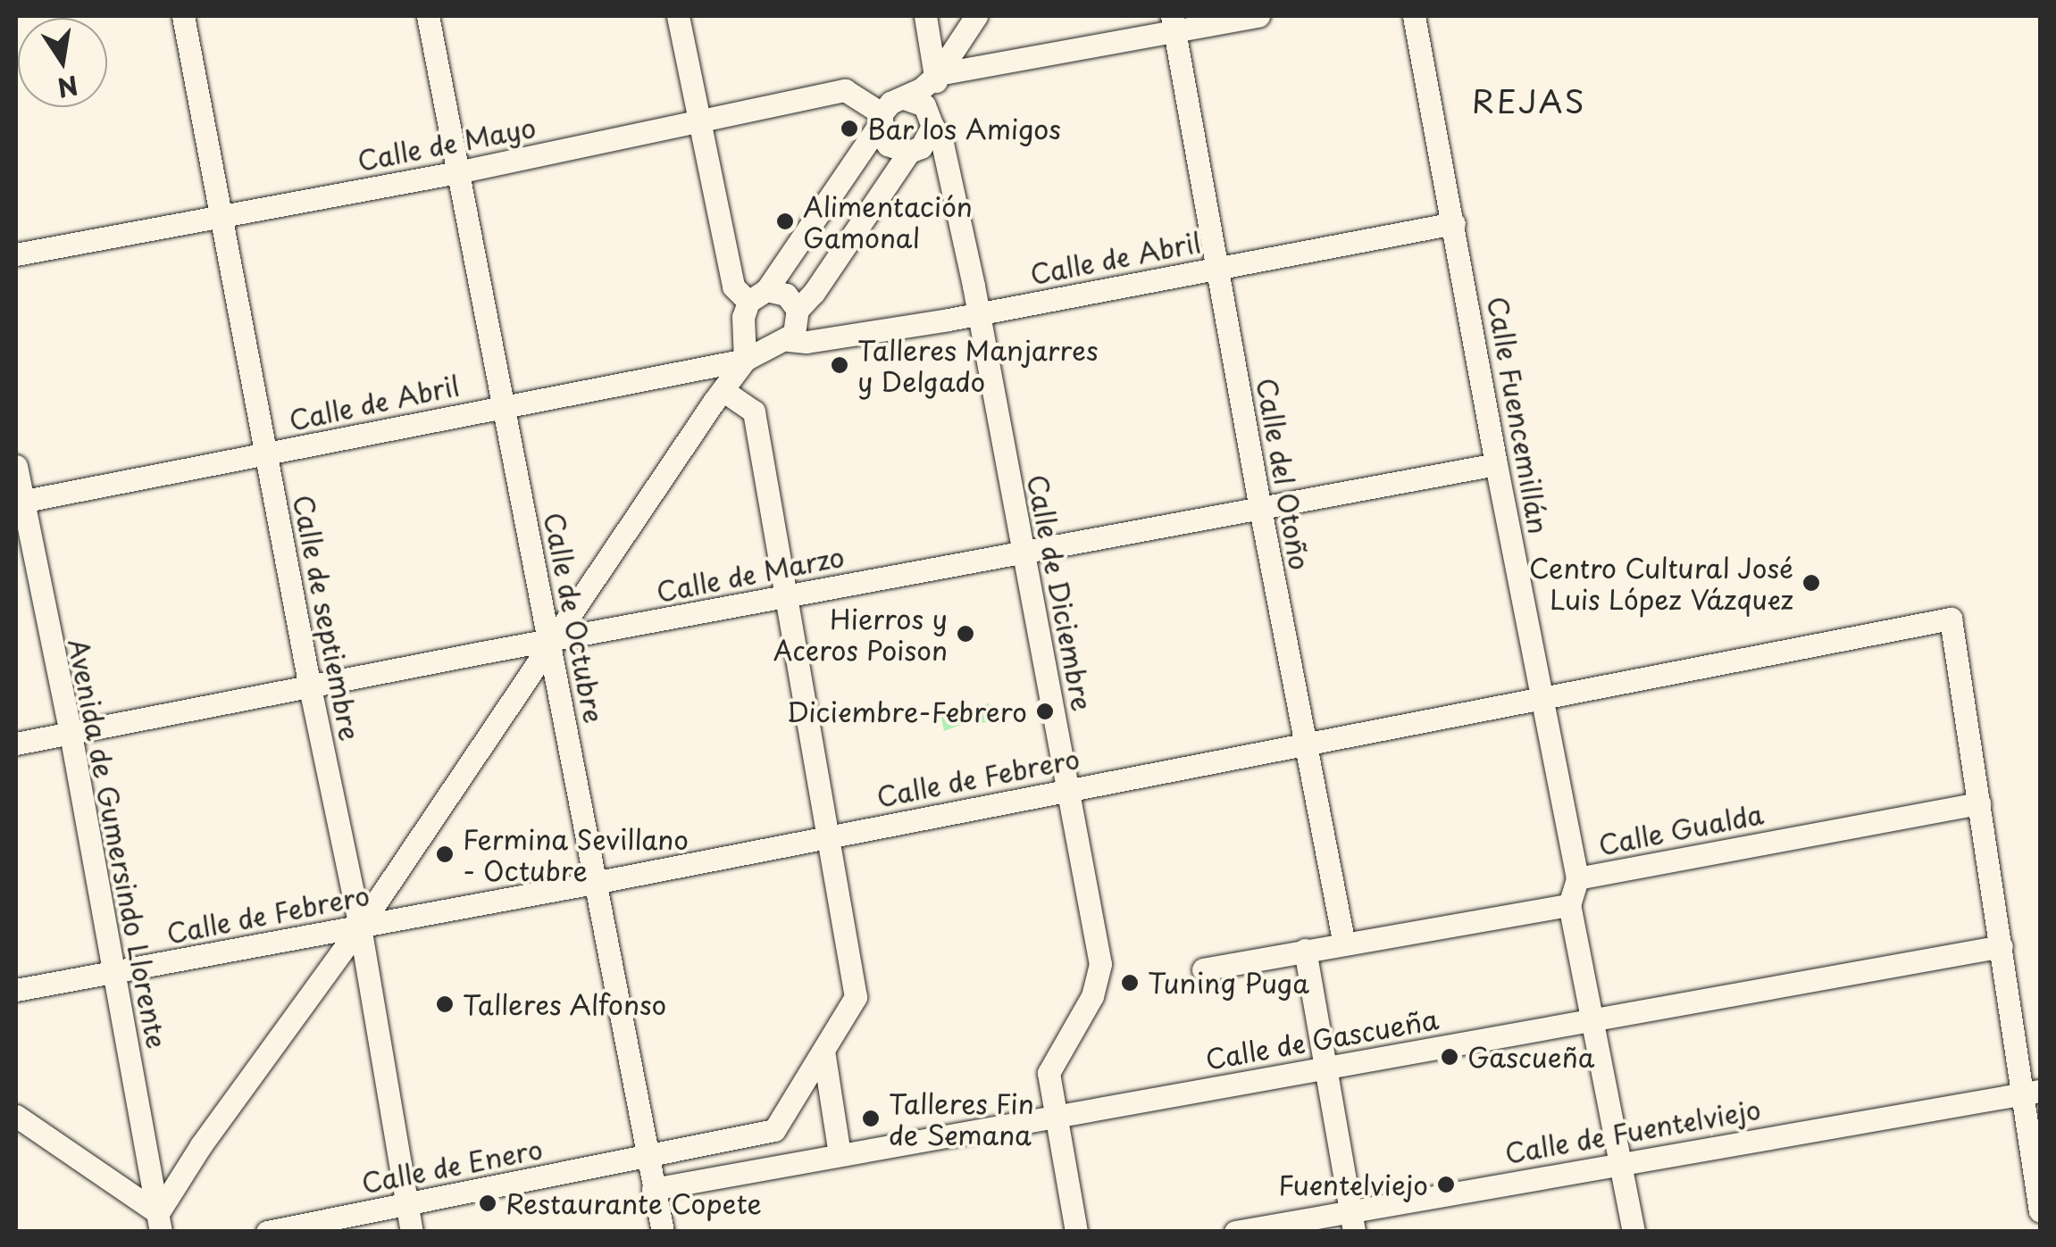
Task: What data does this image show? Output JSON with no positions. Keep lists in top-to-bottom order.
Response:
{
  "streets": {
    "street": [
      "Calle de Mayo",
      "Calle de Abril",
      "Calle Fuencemillán",
      "Calle del Otoño",
      "Calle de Marzo",
      "Calle de Diciembre",
      "Calle de septiembre",
      "Calle de Octubre",
      "Calle de Febrero",
      "Calle Gualda",
      "Avenida de Gumersindo Llorente",
      "Calle de Gascueña",
      "Calle de Fuentelviejo",
      "Calle de Enero"
    ]
  },
  "crossings": [
    ["Calle de Mayo", "Calle de Diciembre"],
    ["Calle de Mayo", "Calle de septiembre"],
    ["Calle de Mayo", "Calle de Octubre"],
    ["Calle de Abril", "Calle Fuencemillán"],
    ["Calle de Abril", "Calle del Otoño"],
    ["Calle de Abril", "Calle de Diciembre"],
    ["Calle de Abril", "Calle de septiembre"],
    ["Calle de Abril", "Calle de Octubre"],
    ["Calle de Abril", "Avenida de Gumersindo Llorente"],
    ["Calle Fuencemillán", "Calle de Marzo"],
    ["Calle Fuencemillán", "Calle de Febrero"],
    ["Calle Fuencemillán", "Calle Gualda"],
    ["Calle del Otoño", "Calle de Marzo"],
    ["Calle del Otoño", "Calle de Febrero"],
    ["Calle de Marzo", "Calle de Diciembre"],
    ["Calle de Marzo", "Calle de septiembre"],
    ["Calle de Marzo", "Calle de Octubre"],
    ["Calle de Marzo", "Avenida de Gumersindo Llorente"],
    ["Calle de Marzo", "Calle de Enero"],
    ["Calle de Diciembre", "Calle de Febrero"],
    ["Calle de Diciembre", "Calle de Gascueña"],
    ["Calle de septiembre", "Calle de Febrero"],
    ["Calle de septiembre", "Calle de Enero"],
    ["Calle de Octubre", "Calle de Febrero"],
    ["Calle de Octubre", "Calle de Gascueña"],
    ["Calle de Octubre", "Calle de Enero"],
    ["Calle de Febrero", "Calle Gualda"],
    ["Calle de Febrero", "Avenida de Gumersindo Llorente"],
    ["Calle de Febrero", "Calle de Enero"]
  ],
  "districts": ["REJAS"],
  "places": [
    "Bar los Amigos",
    "Alimentación Gamonal",
    "Talleres Manjarres y Delgado",
    "Centro Cultural José Luis López Vázquez",
    "Hierros y Aceros Poison",
    "Diciembre-Febrero",
    "Fermina Sevillano - Octubre",
    "Tuning Puga",
    "Talleres Alfonso",
    "Gascueña",
    "Talleres Fin de Semana",
    "Fuentelviejo",
    "Restaurante Copete"
  ],
  "north": "bottom"
}
